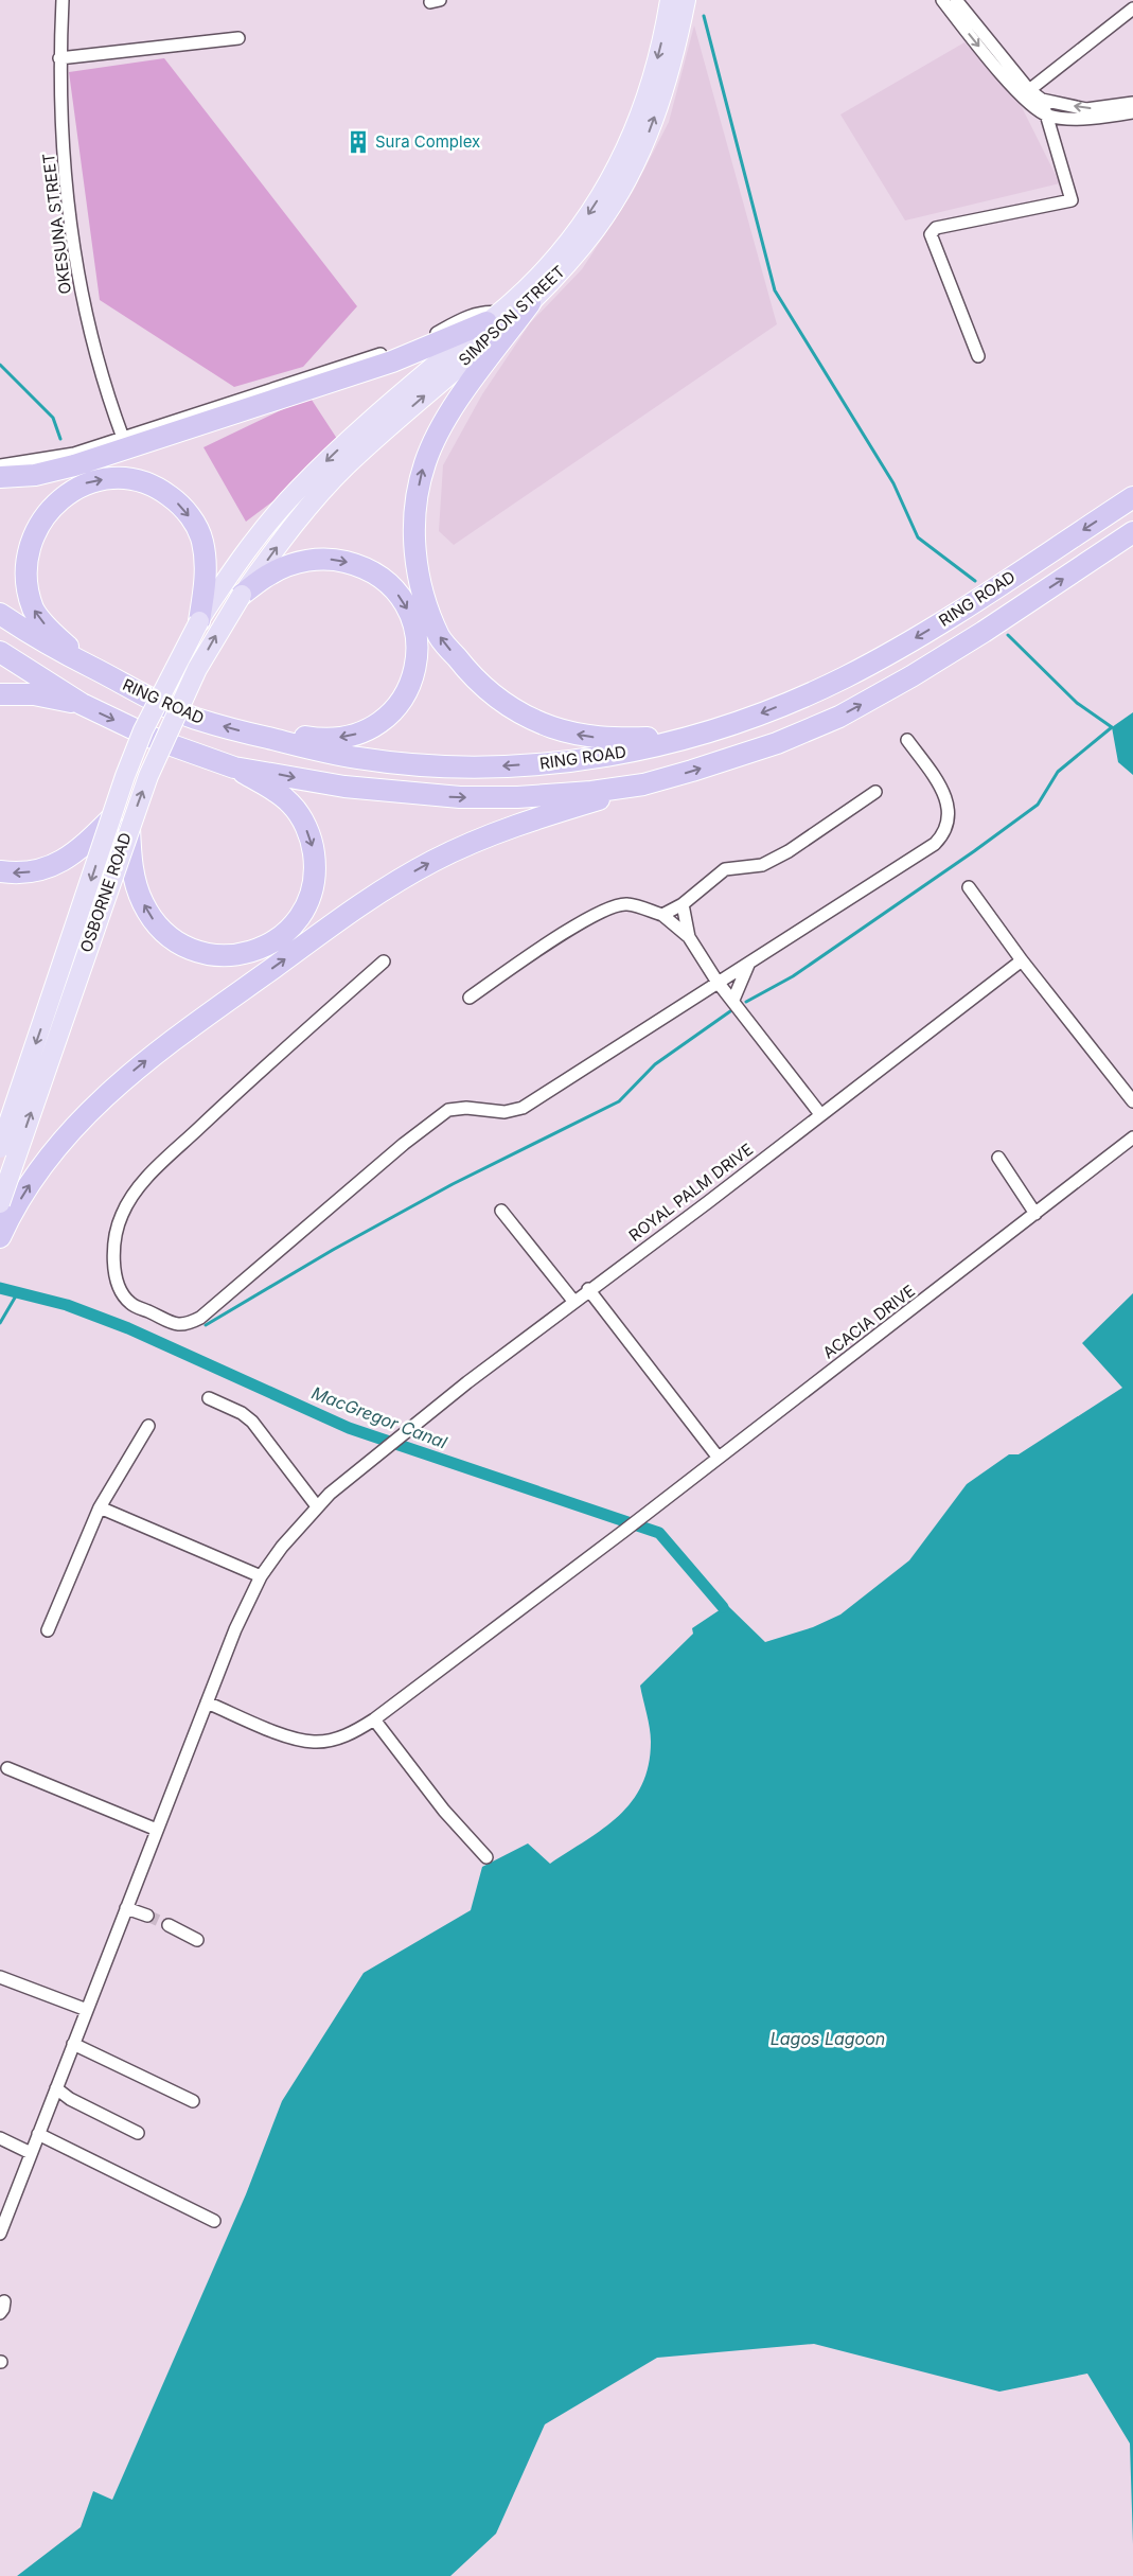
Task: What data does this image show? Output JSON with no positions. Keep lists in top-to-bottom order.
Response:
{
  "streets": {
    "highway": ["RING ROAD"],
    "main road": ["SIMPSON STREET", "OSBORNE ROAD"],
    "street": ["OKESUNA STREET", "ROYAL PALM DRIVE", "ACACIA DRIVE"]
  },
  "crossings": [
    ["SIMPSON STREET", "OSBORNE ROAD"],
    ["ROYAL PALM DRIVE", "ACACIA DRIVE"]
  ],
  "water": ["MacGregor Canal", "Lagos Lagoon"],
  "places": {
    "building": ["Sura Complex"]
  }
}
